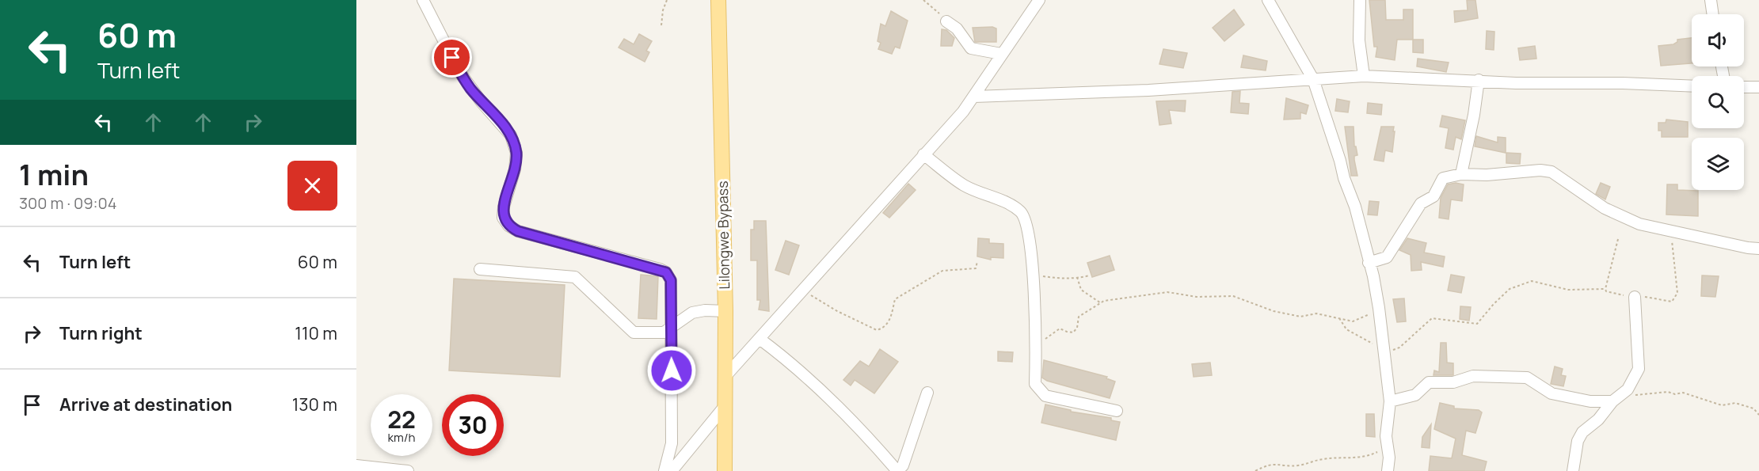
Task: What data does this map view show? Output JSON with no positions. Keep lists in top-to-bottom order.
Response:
{
  "streets": {
    "main road": ["Lilongwe Bypass"]
  },
  "page": {
    "turn": ["60 m", "Turn left"],
    "heading": ["1 min", "300 m · 09:04"],
    "list": [
      {
        "name": "Turn left",
        "value": "60 m"
      },
      {
        "name": "Turn right",
        "value": "110 m"
      },
      {
        "name": "Arrive at destination",
        "value": "130 m"
      }
    ],
    "speed": "22 km/h",
    "limit": "30"
  }
}
